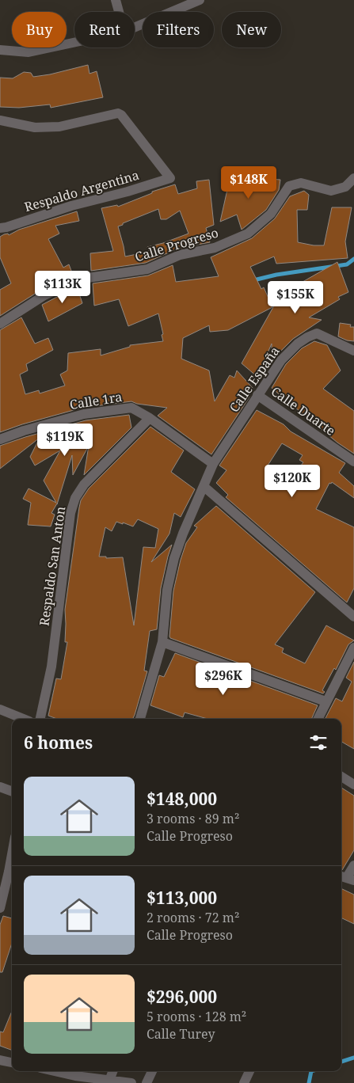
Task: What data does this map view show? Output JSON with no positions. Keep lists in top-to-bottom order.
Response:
{
  "streets": {
    "street": [
      "Respaldo Argentina",
      "Calle Progreso",
      "Calle España",
      "Calle 1ra",
      "Calle Duarte",
      "Respaldo San Anton"
    ]
  },
  "crossings": [
    ["Calle España", "Calle Duarte"],
    ["Calle 1ra", "Respaldo San Anton"]
  ],
  "page": {
    "chip": [
      "Buy",
      "Rent",
      "Filters",
      "New"
    ],
    "price": [
      "$148K",
      "$113K",
      "$155K",
      "$119K",
      "$120K",
      "$296K"
    ],
    "heading": "6 homes",
    "list": [
      {
        "name": "$148,000",
        "note": "3 rooms · 89 m² · Calle Progreso"
      },
      {
        "name": "$113,000",
        "note": "2 rooms · 72 m² · Calle Progreso"
      },
      {
        "name": "$296,000",
        "note": "5 rooms · 128 m² · Calle Turey"
      }
    ]
  }
}
